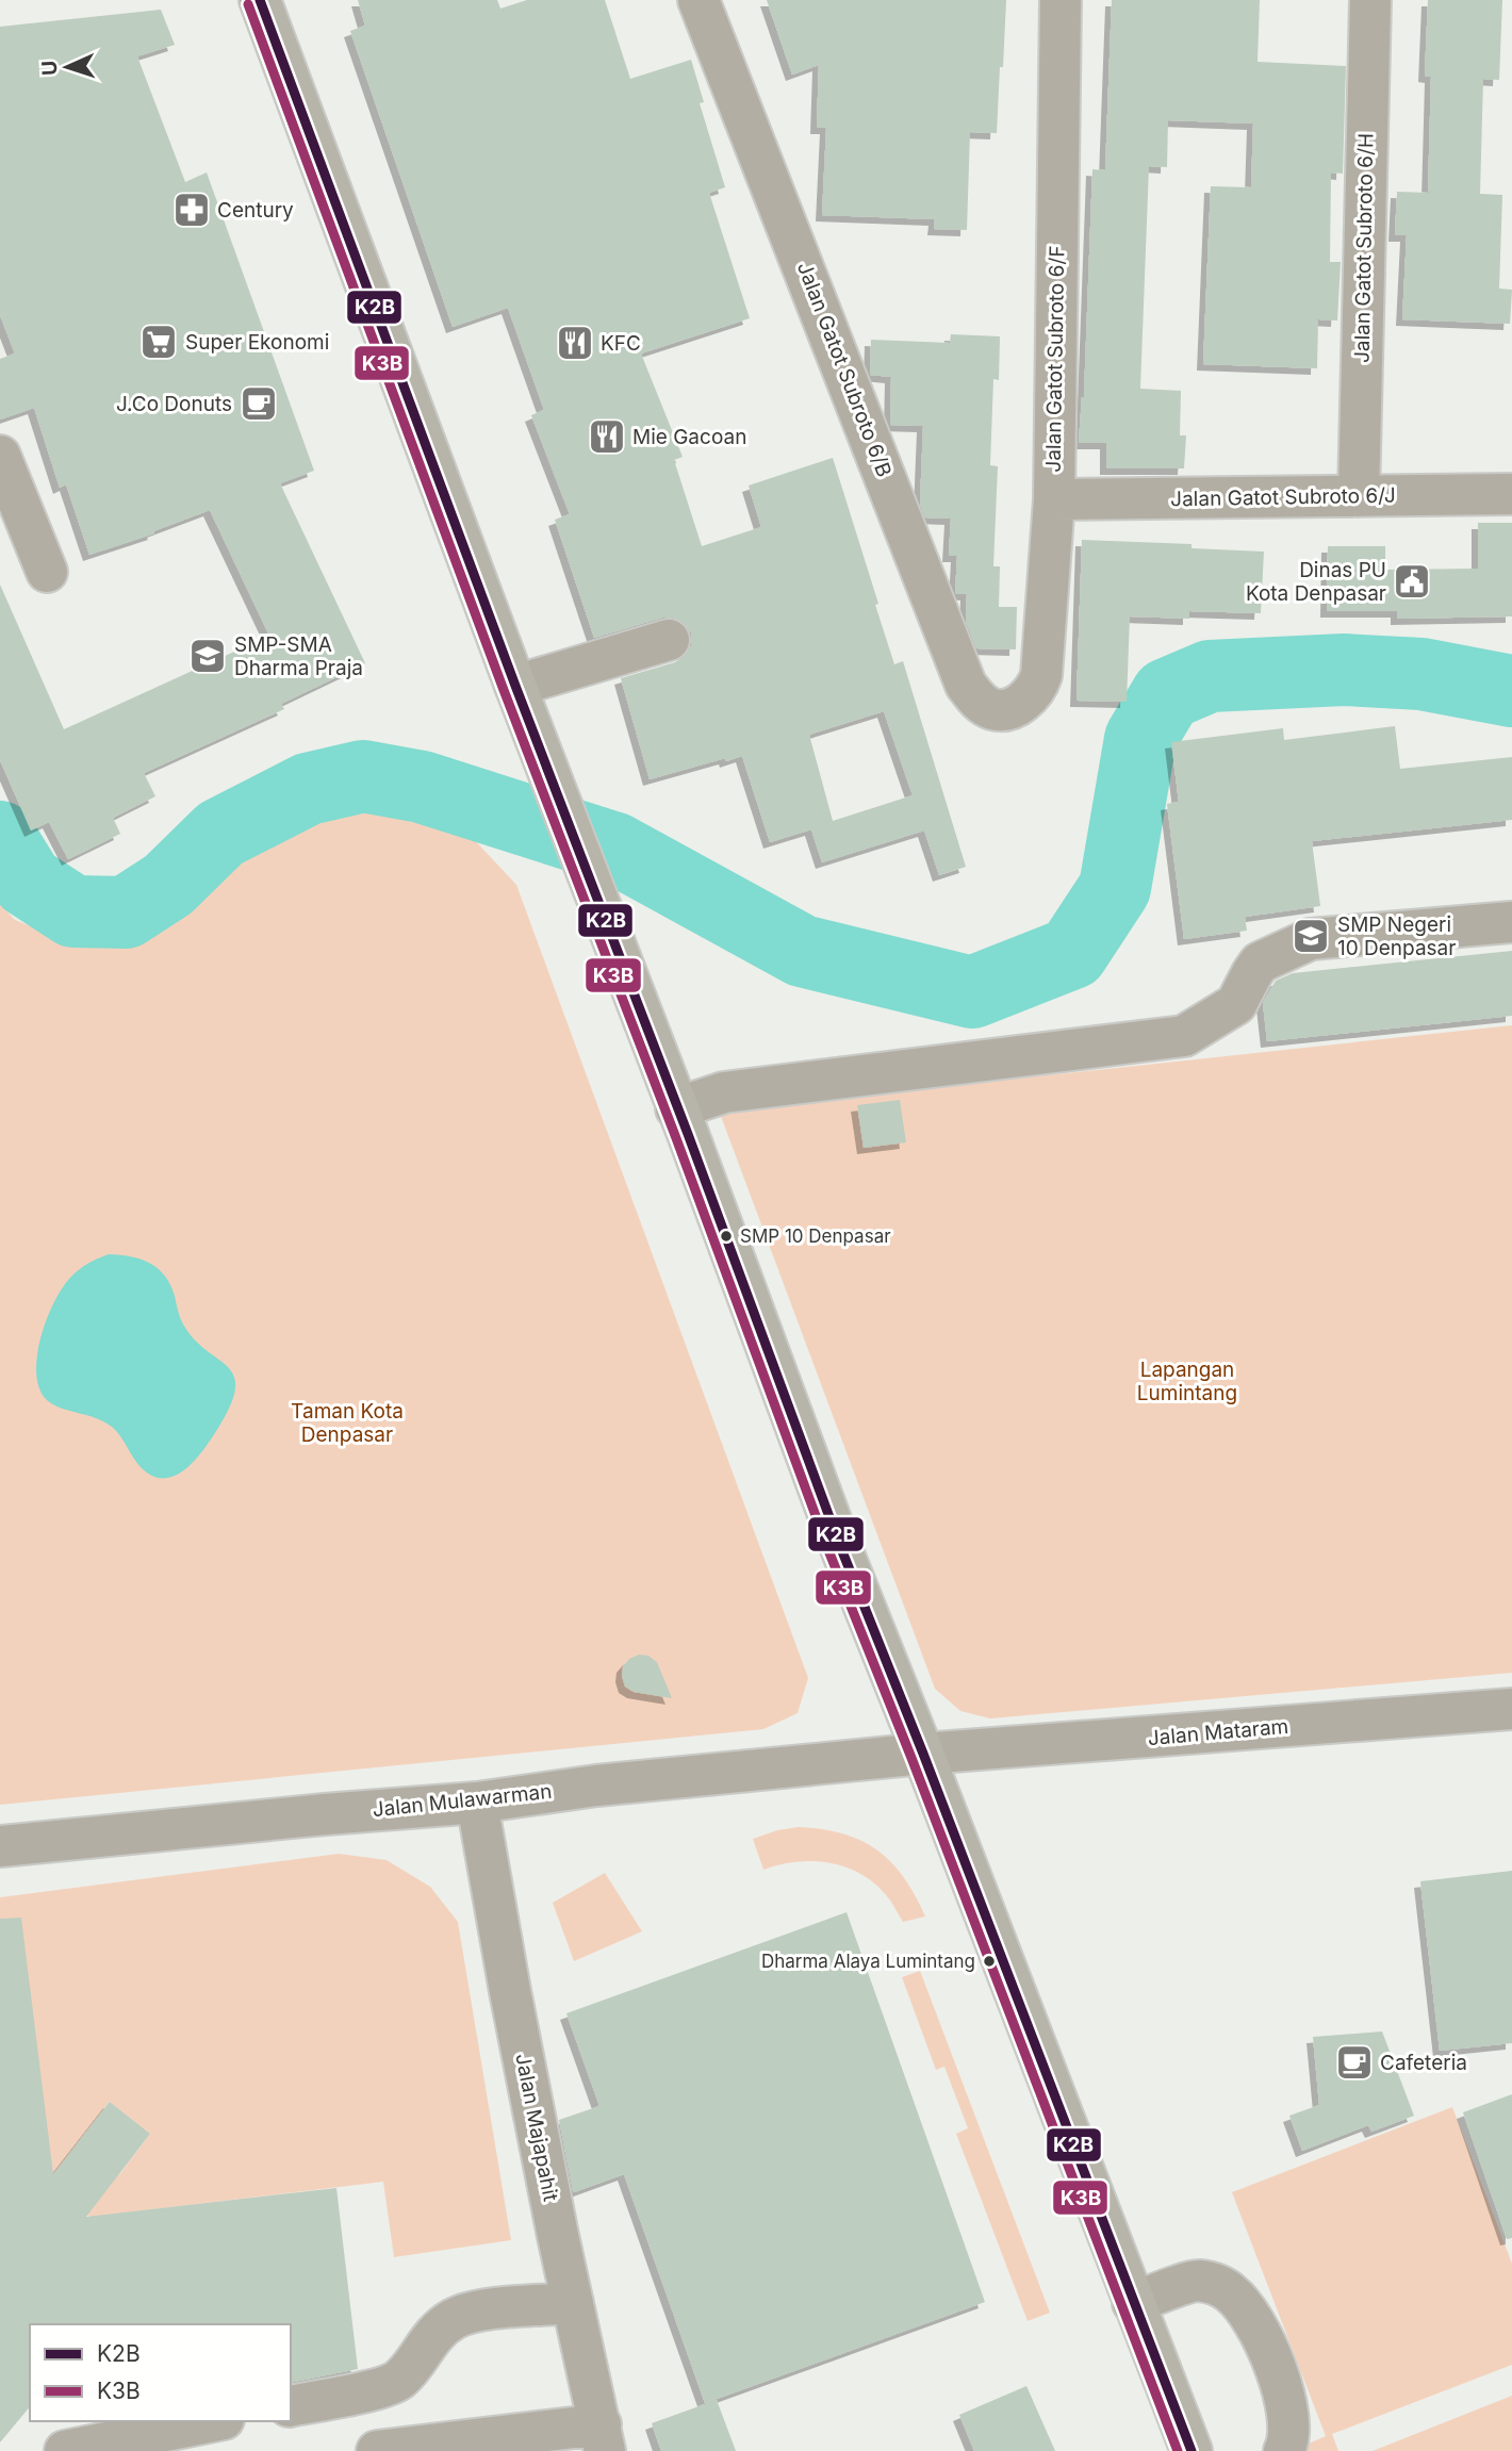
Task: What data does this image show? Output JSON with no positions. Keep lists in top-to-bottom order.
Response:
{
  "streets": {
    "street": [
      "Jalan Gatot Subroto 6/H",
      "Jalan Gatot Subroto 6/F",
      "Jalan Gatot Subroto 6/B",
      "Jalan Gatot Subroto 6/J",
      "Jalan Mataram",
      "Jalan Mulawarman",
      "Jalan Majapahit"
    ]
  },
  "crossings": [
    ["Jalan Gatot Subroto 6/H", "Jalan Gatot Subroto 6/J"],
    ["Jalan Gatot Subroto 6/F", "Jalan Gatot Subroto 6/B"],
    ["Jalan Gatot Subroto 6/F", "Jalan Gatot Subroto 6/J"],
    ["Jalan Mataram", "Jalan Mulawarman"],
    ["Jalan Mulawarman", "Jalan Majapahit"]
  ],
  "parks": ["Lapangan Lumintang", "Taman Kota Denpasar"],
  "places": {
    "pharmacy": ["Century"],
    "supermarket": ["Super Ekonomi"],
    "restaurant": ["KFC", "Mie Gacoan"],
    "cafe": ["J.Co Donuts", "Cafeteria"],
    "public building": ["Dinas PU Kota Denpasar"],
    "school or university": ["SMP-SMA Dharma Praja", "SMP Negeri 10 Denpasar"],
    "other": ["SMP 10 Denpasar", "Dharma Alaya Lumintang"]
  },
  "lines": ["transit line K2B", "transit line K3B"],
  "legend": ["K2B", "K3B"],
  "north": "left"
}
